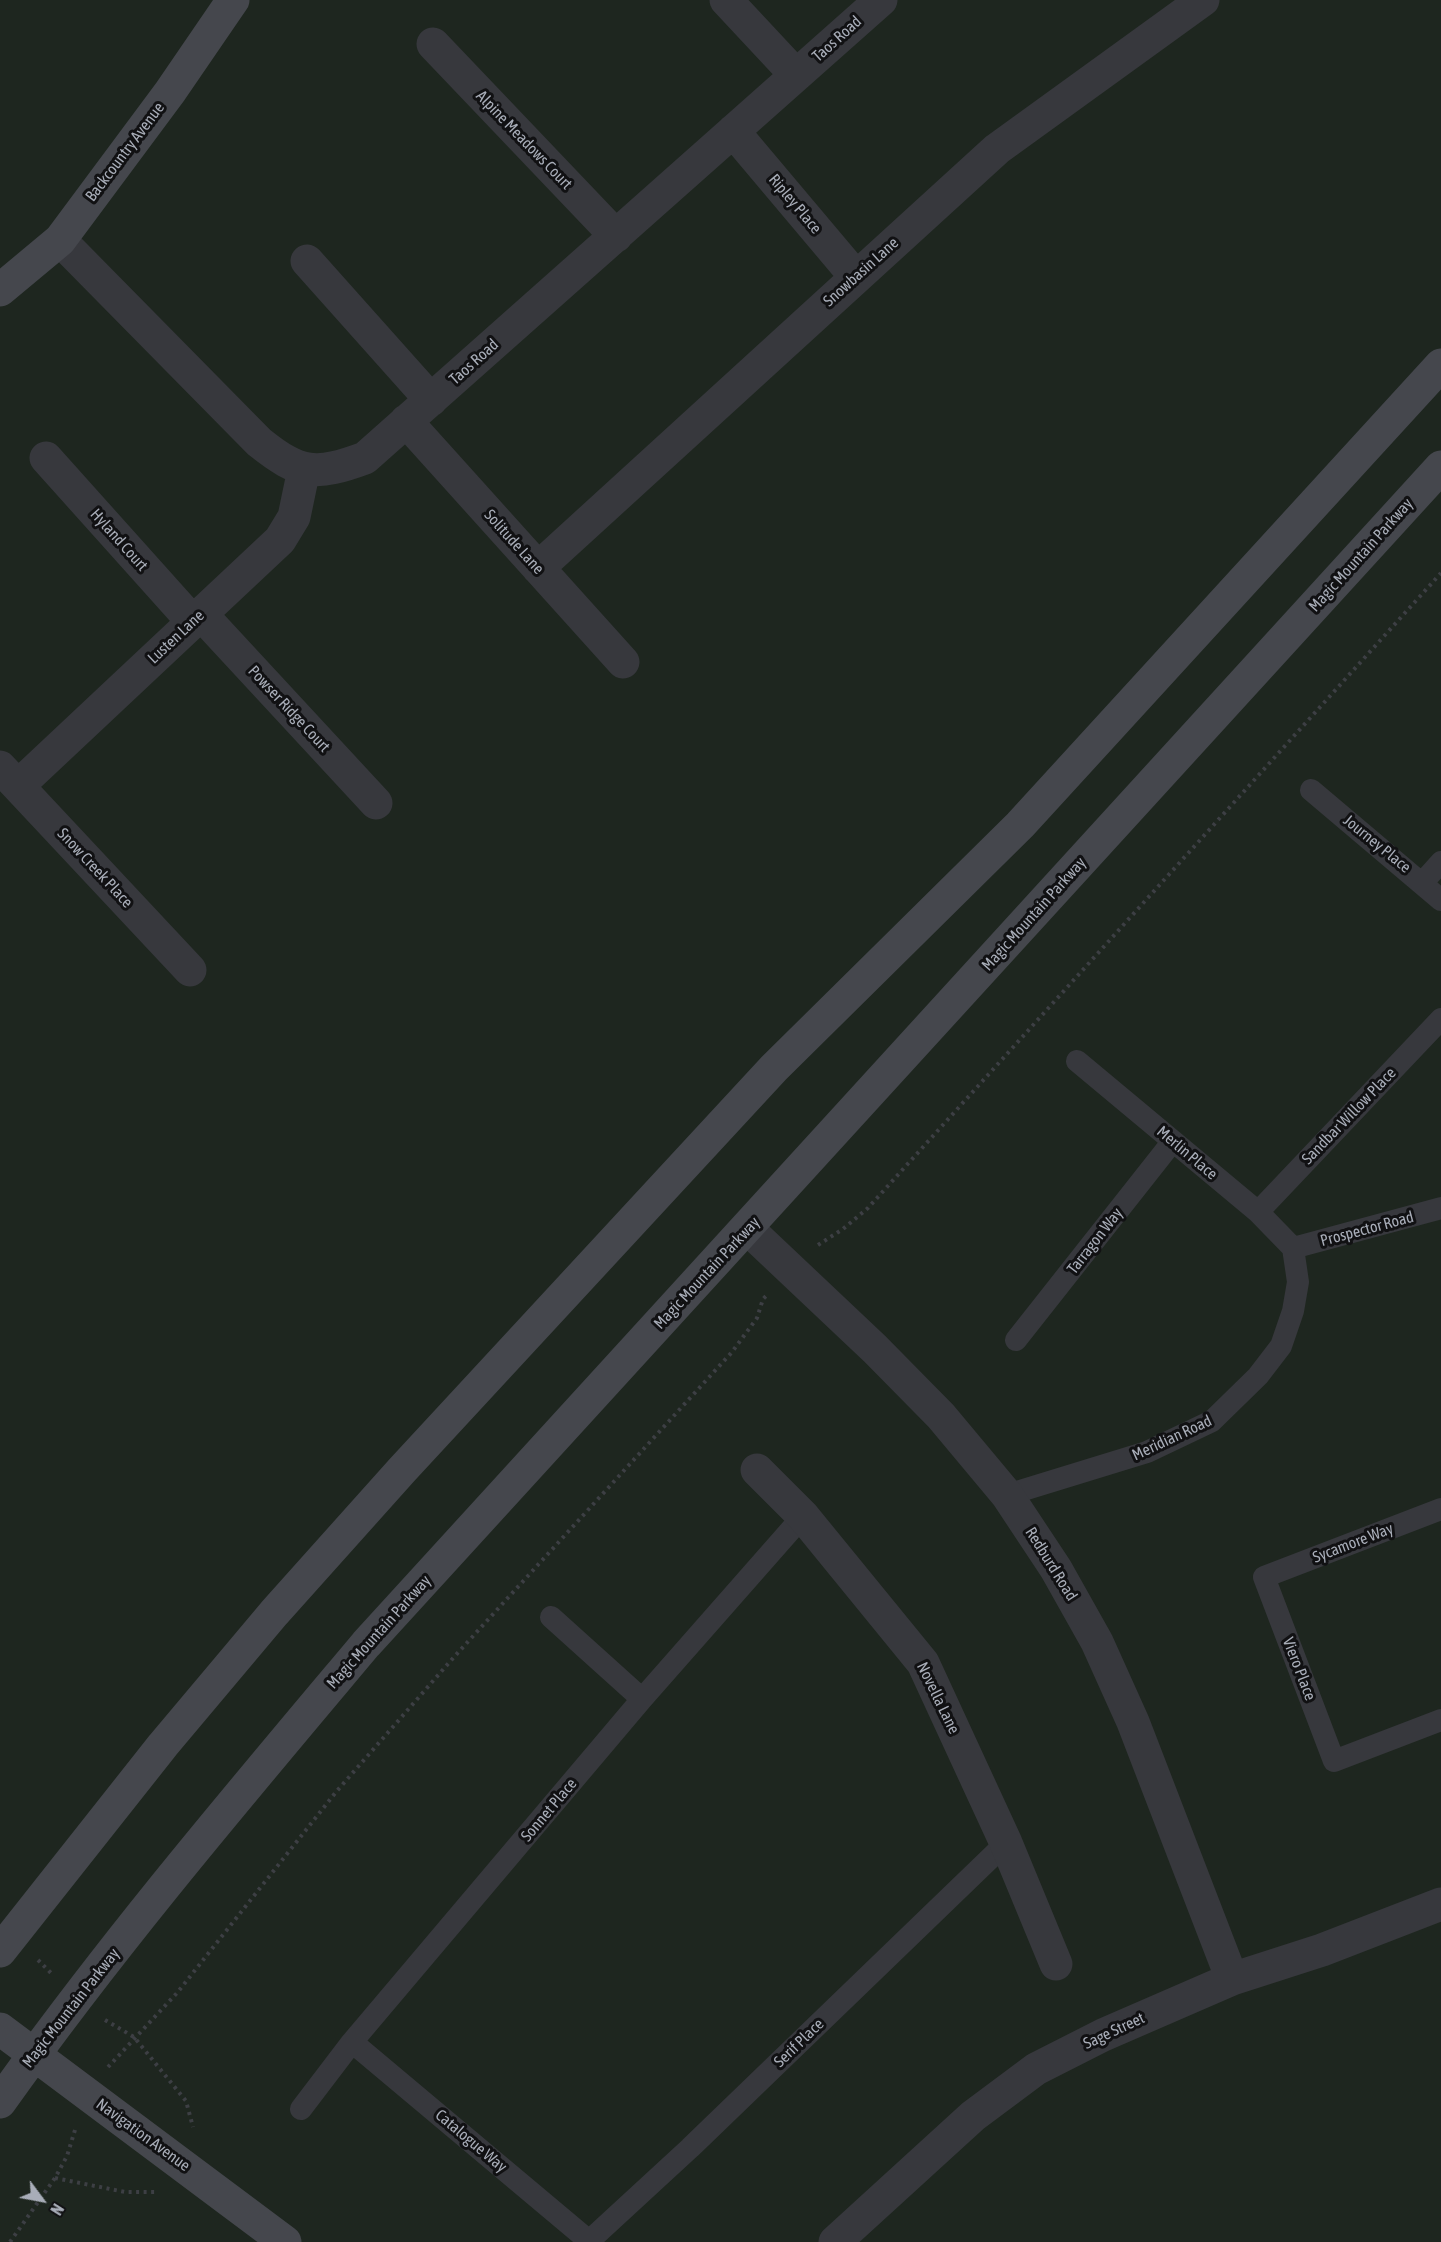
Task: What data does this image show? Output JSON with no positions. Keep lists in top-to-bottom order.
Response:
{
  "streets": {
    "street": [
      "Taos Road",
      "Alpine Meadows Court",
      "Backcountry Avenue",
      "Ripley Place",
      "Snowbasin Lane",
      "Hyland Court",
      "Solitude Lane",
      "Magic Mountain Parkway",
      "Lusten Lane",
      "Powser Ridge Court",
      "Snow Creek Place",
      "Redburd Road",
      "Novella Lane",
      "Sage Street",
      "Navigation Avenue"
    ],
    "lane": [
      "Journey Place",
      "Sandbar Willow Place",
      "Merlin Place",
      "Prospector Road",
      "Tarragon Way",
      "Meridian Road",
      "Sycamore Way",
      "Viero Place",
      "Sonnet Place",
      "Serif Place",
      "Catalogue Way"
    ]
  },
  "crossings": [
    ["Taos Road", "Alpine Meadows Court"],
    ["Taos Road", "Backcountry Avenue"],
    ["Taos Road", "Ripley Place"],
    ["Taos Road", "Solitude Lane"],
    ["Taos Road", "Lusten Lane"],
    ["Ripley Place", "Snowbasin Lane"],
    ["Snowbasin Lane", "Solitude Lane"],
    ["Hyland Court", "Lusten Lane"],
    ["Hyland Court", "Powser Ridge Court"],
    ["Magic Mountain Parkway", "Redburd Road"],
    ["Magic Mountain Parkway", "Navigation Avenue"],
    ["Lusten Lane", "Powser Ridge Court"],
    ["Lusten Lane", "Snow Creek Place"],
    ["Sandbar Willow Place", "Merlin Place"],
    ["Merlin Place", "Prospector Road"],
    ["Merlin Place", "Tarragon Way"],
    ["Merlin Place", "Meridian Road"],
    ["Prospector Road", "Meridian Road"],
    ["Meridian Road", "Redburd Road"],
    ["Sycamore Way", "Viero Place"],
    ["Redburd Road", "Sage Street"],
    ["Novella Lane", "Sonnet Place"],
    ["Novella Lane", "Serif Place"],
    ["Sonnet Place", "Catalogue Way"],
    ["Serif Place", "Catalogue Way"]
  ],
  "north": "bottom right"
}
